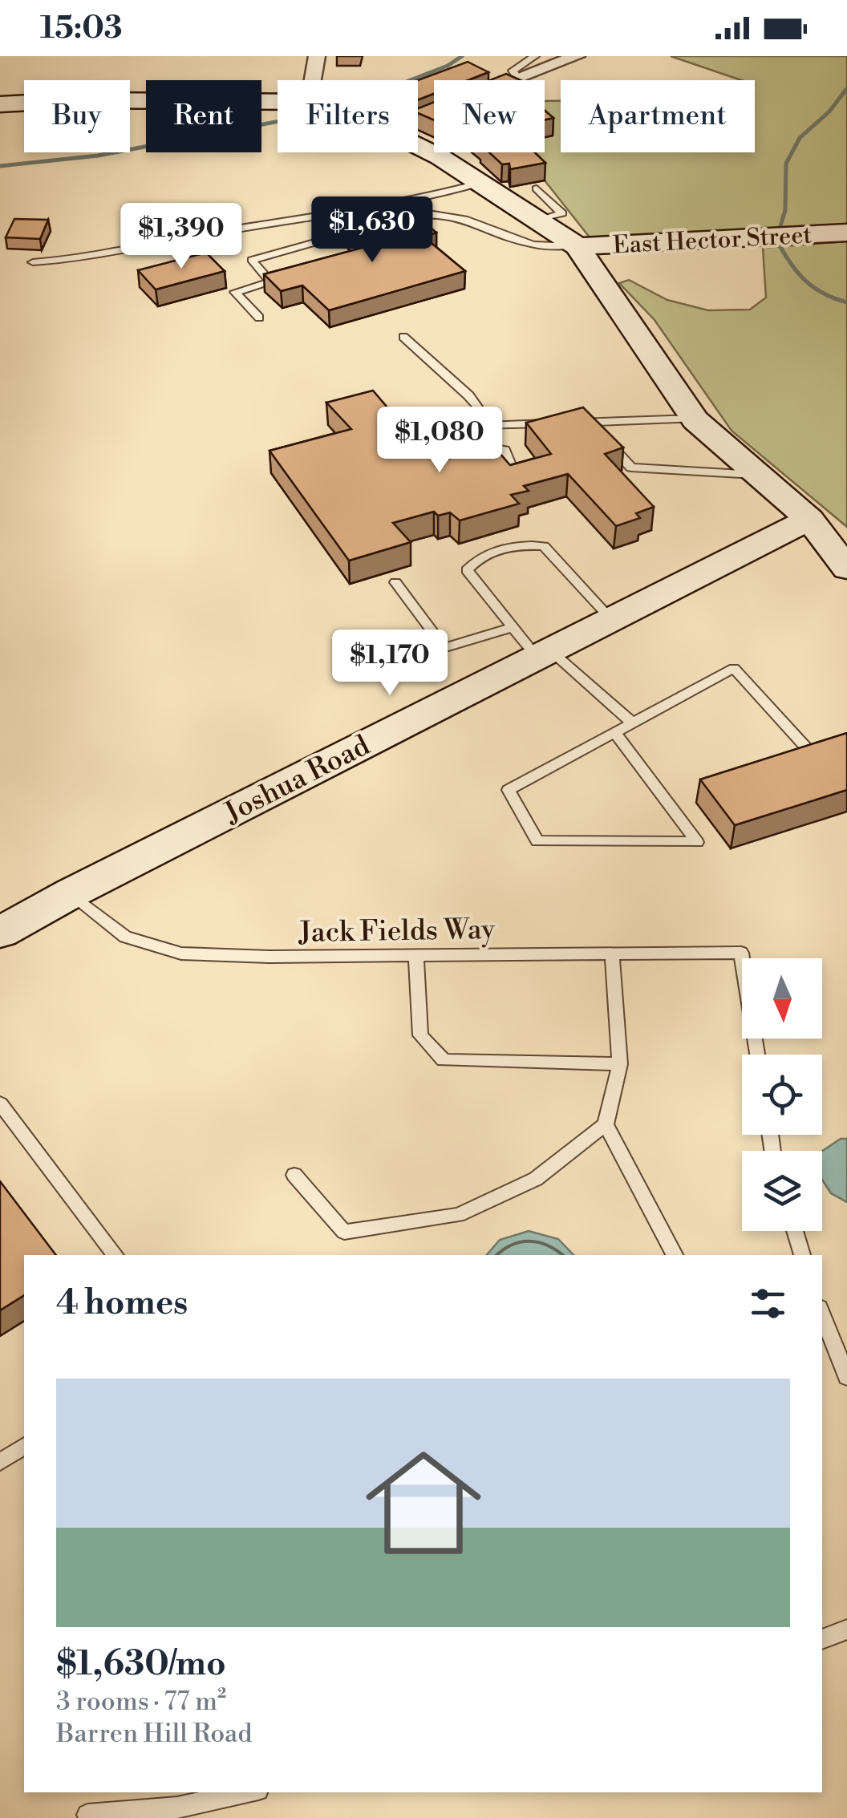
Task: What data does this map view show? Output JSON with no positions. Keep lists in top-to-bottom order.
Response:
{
  "streets": {
    "main road": ["East Hector Street", "Joshua Road"],
    "lane": ["Jack Fields Way"]
  },
  "crossings": [
    ["Joshua Road", "Jack Fields Way"]
  ],
  "north": "bottom",
  "page": {
    "status": "15:03",
    "chip": [
      "Buy",
      "Rent",
      "Filters",
      "New",
      "Apartment"
    ],
    "price": [
      "$1,630",
      "$1,390",
      "$1,080",
      "$1,170"
    ],
    "heading": "4 homes",
    "list": [
      {
        "name": "$1,630/mo",
        "note": "3 rooms · 77 m² · Barren Hill Road"
      }
    ]
  }
}
